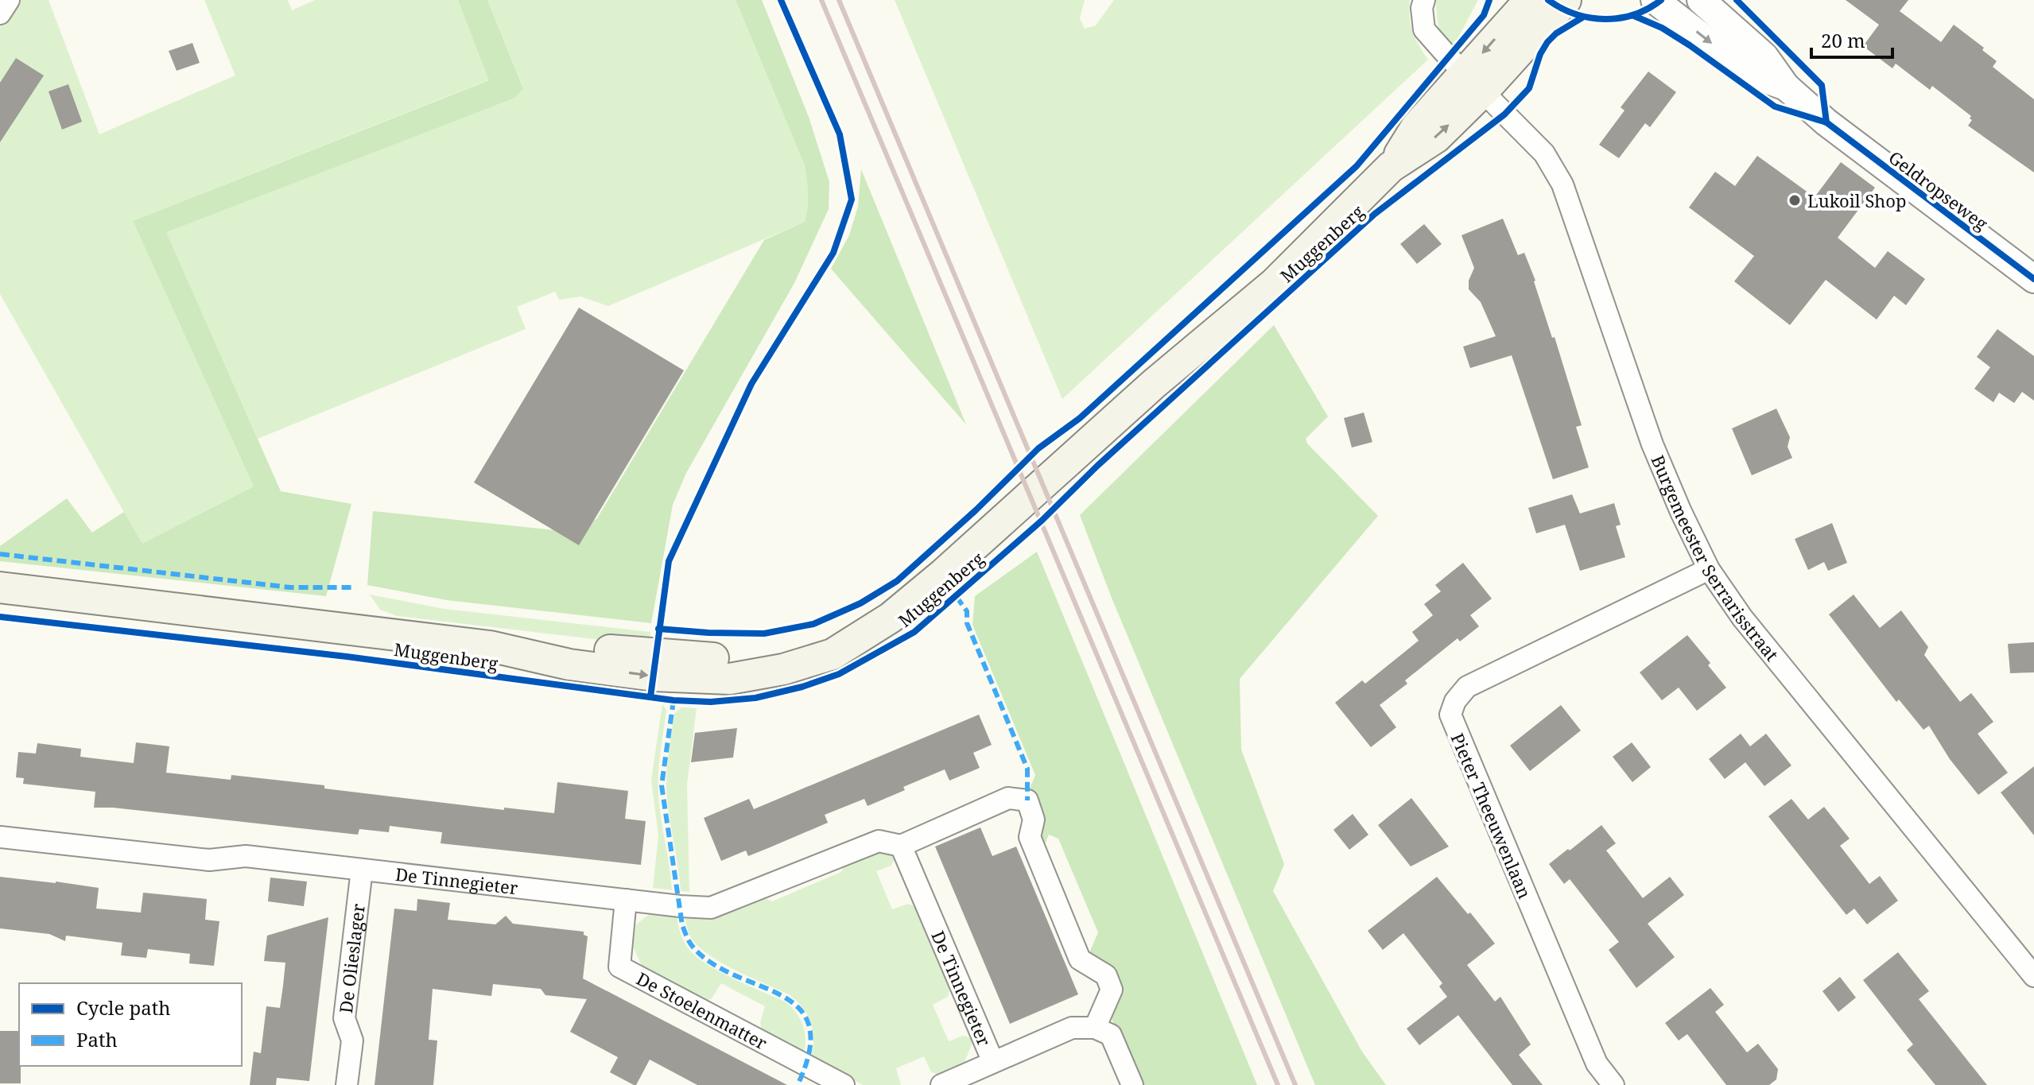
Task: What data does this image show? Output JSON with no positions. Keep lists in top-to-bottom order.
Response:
{
  "streets": {
    "main road": ["Muggenberg"],
    "street": [
      "Geldropseweg",
      "Burgemeester Serrarisstraat",
      "Pieter Theeuwenlaan",
      "De Tinnegieter",
      "De Olieslager",
      "De Stoelenmatter"
    ]
  },
  "crossings": [
    ["Muggenberg", "Burgemeester Serrarisstraat"],
    ["Burgemeester Serrarisstraat", "Pieter Theeuwenlaan"],
    ["De Tinnegieter", "De Olieslager"],
    ["De Tinnegieter", "De Stoelenmatter"]
  ],
  "places": ["Lukoil Shop"],
  "legend": ["Cycle path", "Path"],
  "scale_bar": "20 m"
}
